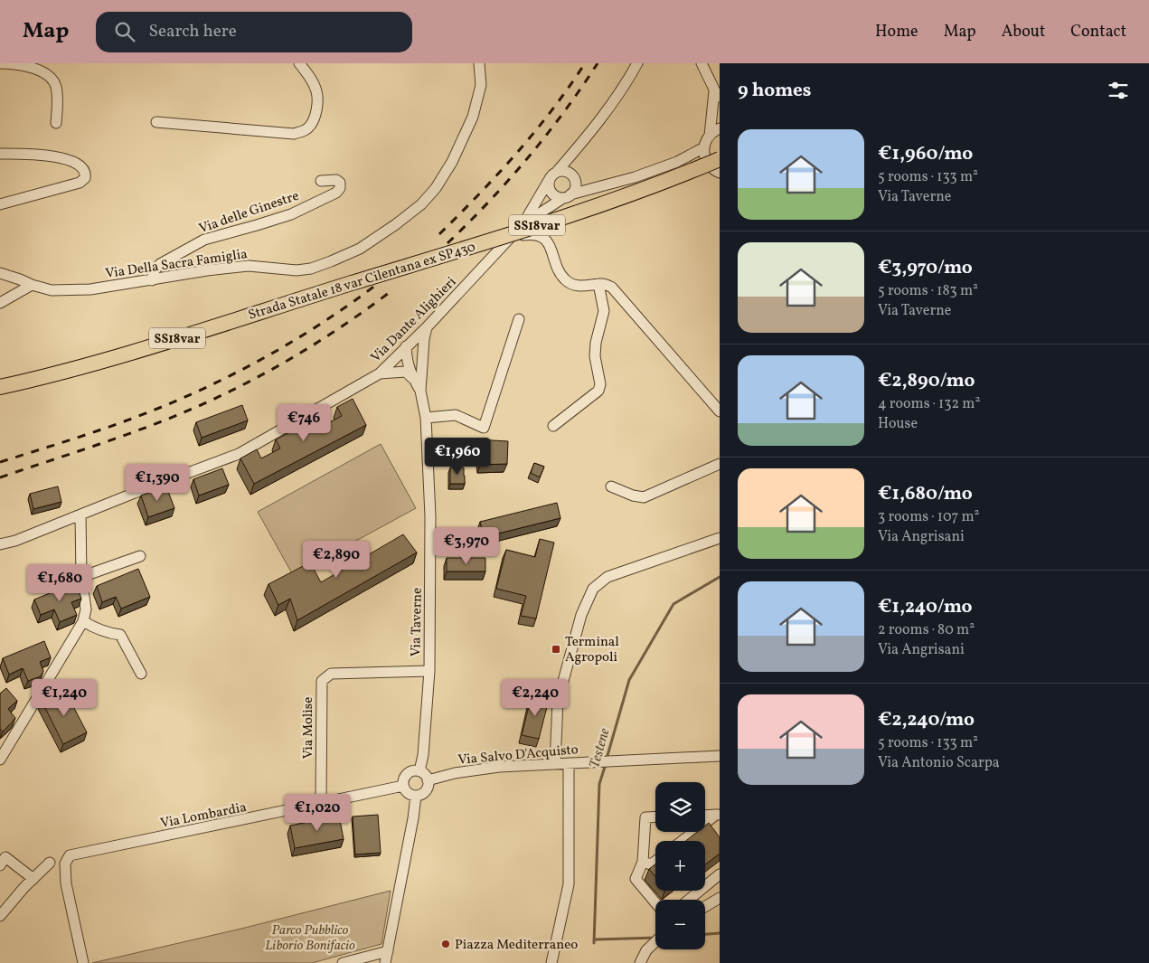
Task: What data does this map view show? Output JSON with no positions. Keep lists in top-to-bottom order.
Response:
{
  "streets": {
    "highway": ["SS18var", "Strada Statale 18 var Cilentana ex SP430"],
    "street": [
      "Via delle Ginestre",
      "Via Della Sacra Famiglia",
      "Via Dante Alighieri",
      "Via Taverne",
      "Via Molise",
      "Via Salvo D'Acquisto",
      "Via Lombardia"
    ]
  },
  "crossings": [
    ["Via delle Ginestre", "Via Della Sacra Famiglia"],
    ["Via Dante Alighieri", "Via Taverne"],
    ["Via Taverne", "Via Molise"],
    ["Via Taverne", "Via Salvo D'Acquisto"],
    ["Via Taverne", "Via Lombardia"],
    ["Via Molise", "Via Lombardia"],
    ["Via Salvo D'Acquisto", "Via Lombardia"]
  ],
  "water": ["Testene"],
  "parks": ["Parco Pubblico Liborio Bonifacio"],
  "places": {
    "transit": ["Terminal Agropoli"],
    "other": ["Piazza Mediterraneo"]
  },
  "page": {
    "header": "Map",
    "search": "Search here",
    "nav": [
      "Home",
      "Map",
      "About",
      "Contact"
    ],
    "heading": "9 homes",
    "list": [
      {
        "name": "€1,960/mo",
        "note": "5 rooms · 133 m² · Via Taverne"
      },
      {
        "name": "€3,970/mo",
        "note": "5 rooms · 183 m² · Via Taverne"
      },
      {
        "name": "€2,890/mo",
        "note": "4 rooms · 132 m² · House"
      },
      {
        "name": "€1,680/mo",
        "note": "3 rooms · 107 m² · Via Angrisani"
      },
      {
        "name": "€1,240/mo",
        "note": "2 rooms · 80 m² · Via Angrisani"
      },
      {
        "name": "€2,240/mo",
        "note": "5 rooms · 133 m² · Via Antonio Scarpa"
      }
    ],
    "price": [
      "€746",
      "€1,960",
      "€1,390",
      "€3,970",
      "€2,890",
      "€1,680",
      "€1,240",
      "€2,240",
      "€1,020"
    ],
    "map_buttons": ["+", "−"]
  }
}
